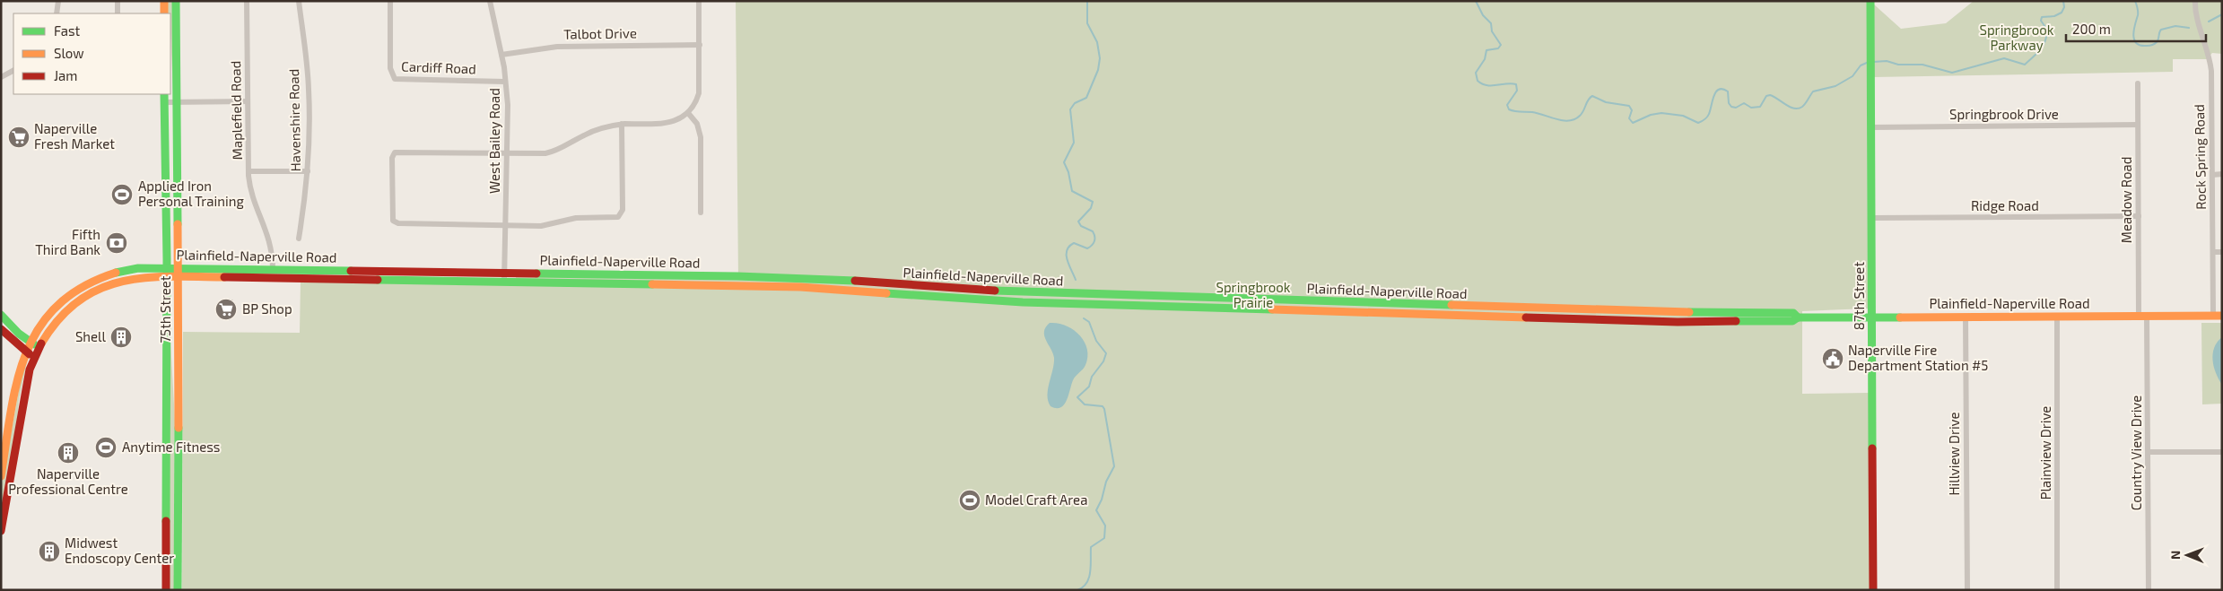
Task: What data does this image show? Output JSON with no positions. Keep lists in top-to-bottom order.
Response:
{
  "streets": {
    "main road": ["Plainfield-Naperville Road", "87th Street", "75th Street"],
    "street": [
      "Talbot Drive",
      "Cardiff Road",
      "Maplefield Road",
      "Springbrook Drive",
      "Havenshire Road",
      "West Bailey Road",
      "Rock Spring Road",
      "Meadow Road",
      "Ridge Road",
      "Plainview Drive",
      "Country View Drive",
      "Hillview Drive"
    ]
  },
  "crossings": [
    ["Talbot Drive", "West Bailey Road"],
    ["Cardiff Road", "West Bailey Road"],
    ["Maplefield Road", "Plainfield-Naperville Road"],
    ["Springbrook Drive", "Meadow Road"],
    ["Springbrook Drive", "87th Street"],
    ["West Bailey Road", "Plainfield-Naperville Road"],
    ["Rock Spring Road", "Plainfield-Naperville Road"],
    ["Meadow Road", "Ridge Road"],
    ["Meadow Road", "Plainfield-Naperville Road"],
    ["Meadow Road", "Country View Drive"],
    ["Ridge Road", "87th Street"],
    ["Plainfield-Naperville Road", "87th Street"],
    ["Plainfield-Naperville Road", "75th Street"],
    ["Plainfield-Naperville Road", "Plainview Drive"],
    ["Plainfield-Naperville Road", "Country View Drive"],
    ["Plainfield-Naperville Road", "Hillview Drive"]
  ],
  "parks": ["Springbrook Parkway", "Springbrook Prairie"],
  "places": {
    "supermarket": ["Naperville Fresh Market", "BP Shop"],
    "sports": ["Applied Iron Personal Training", "Anytime Fitness", "Model Craft Area"],
    "bank": ["Fifth Third Bank"],
    "building": ["Shell", "Naperville Professional Centre", "Midwest Endoscopy Center"],
    "public building": ["Naperville Fire Department Station #5"]
  },
  "legend": ["Fast", "Slow", "Jam"],
  "scale_bar": "200 m",
  "north": "left"
}
